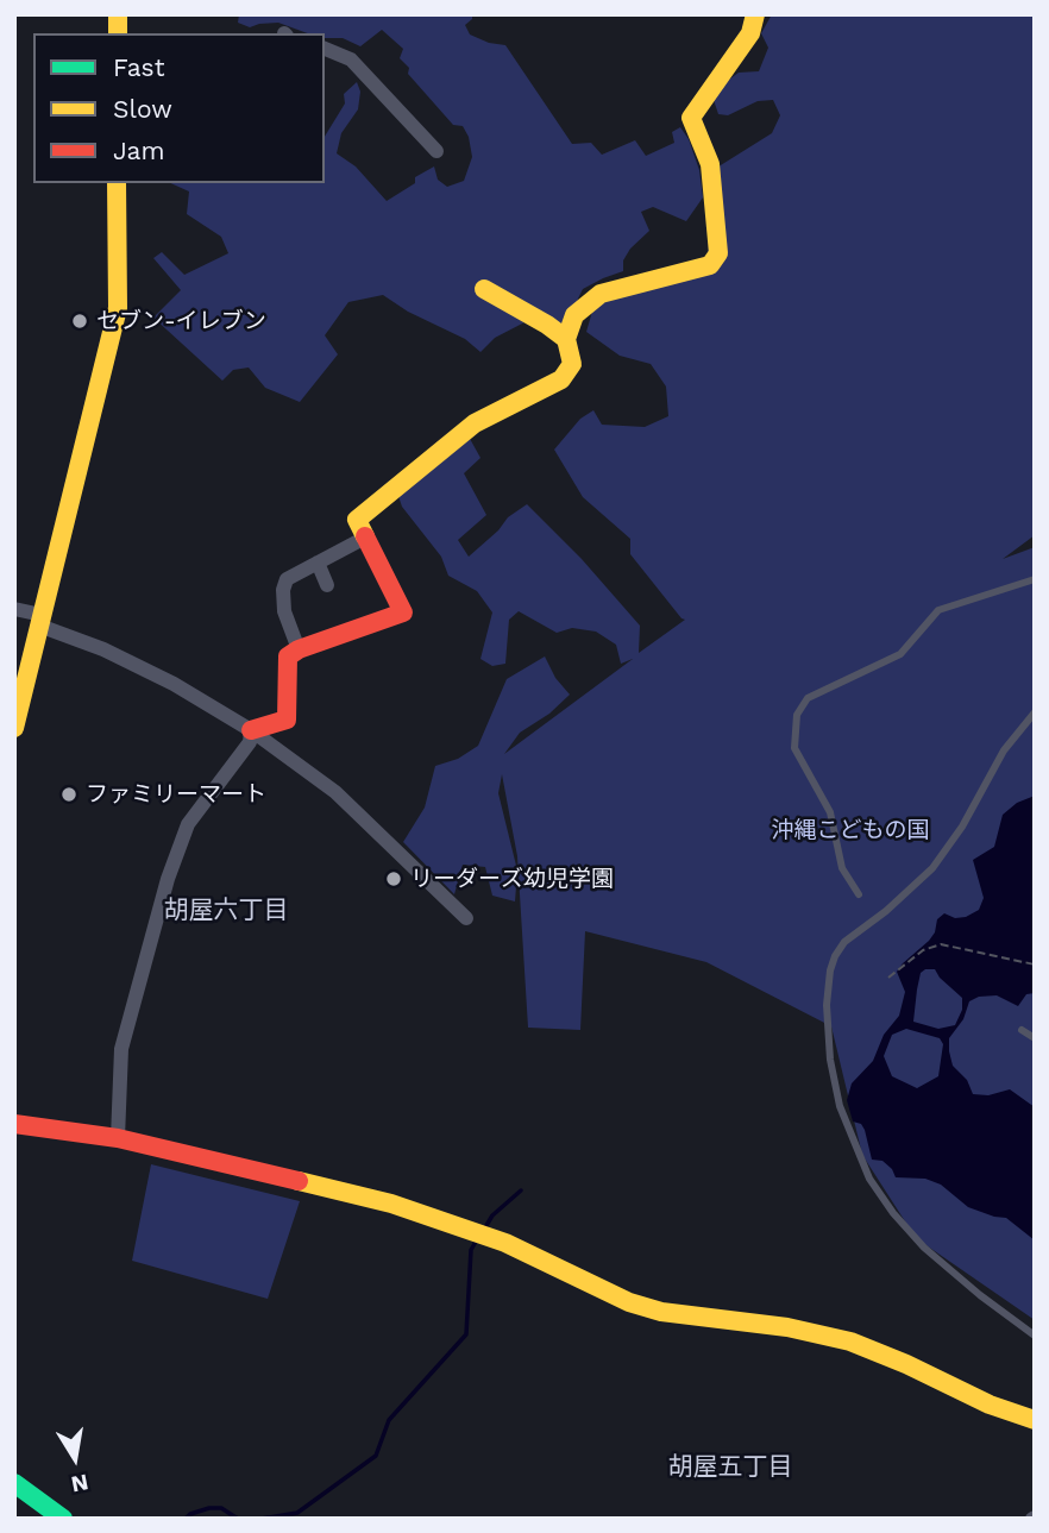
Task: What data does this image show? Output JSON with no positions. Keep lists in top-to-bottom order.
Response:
{
  "districts": ["胡屋六丁目", "胡屋五丁目"],
  "parks": ["沖縄こどもの国"],
  "places": ["セブン-イレブン", "ファミリーマート", "リーダーズ幼児学園"],
  "legend": ["Fast", "Slow", "Jam"],
  "north": "bottom"
}
